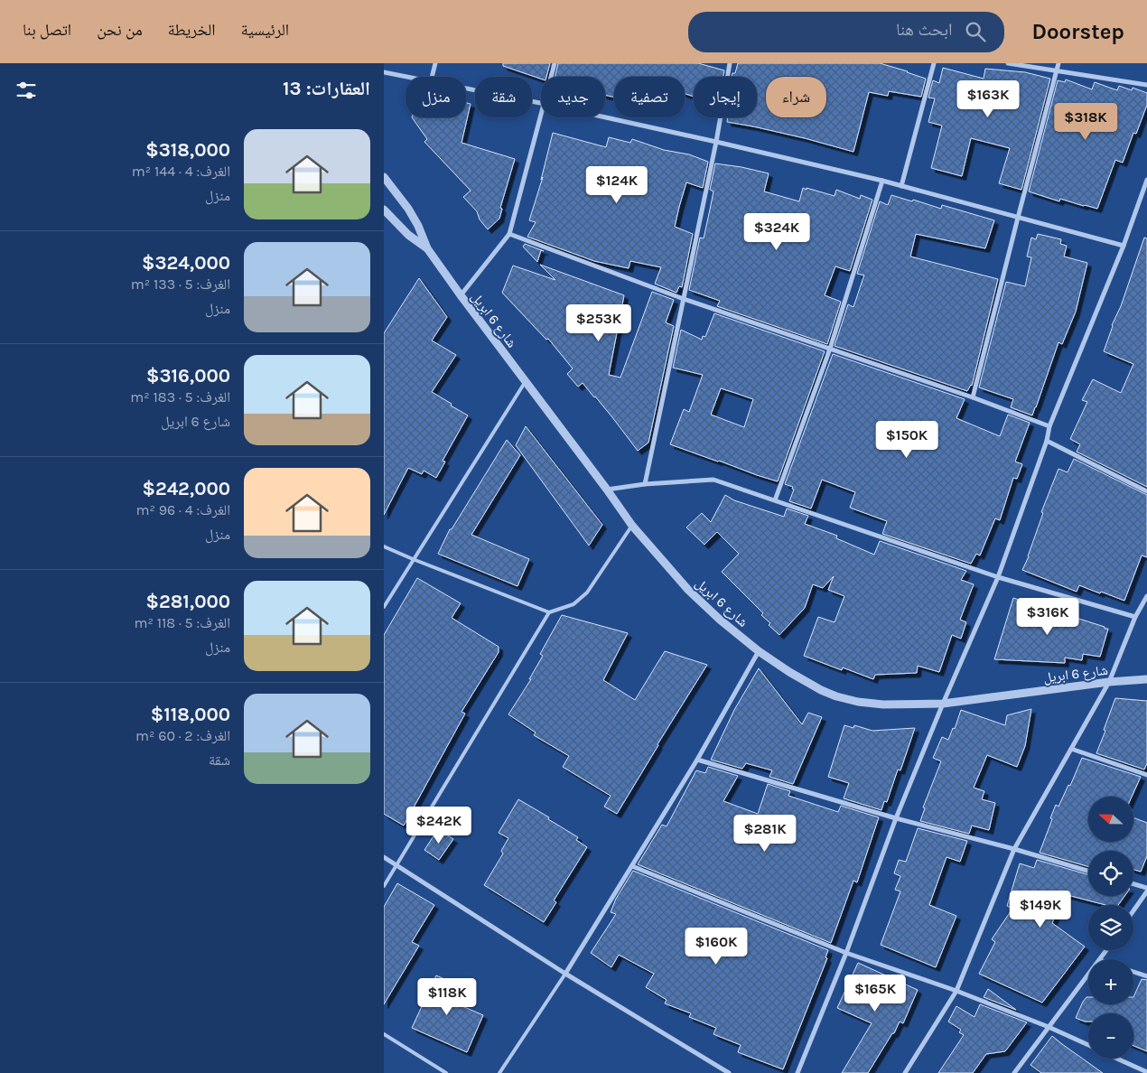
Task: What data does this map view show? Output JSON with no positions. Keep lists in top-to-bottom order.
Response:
{
  "streets": {
    "street": ["شارع 6 ابريل"]
  },
  "north": "left",
  "page": {
    "header": "Doorstep",
    "search": "ابحث هنا",
    "nav": [
      "الرئيسية",
      "الخريطة",
      "من نحن",
      "اتصل بنا"
    ],
    "heading": "العقارات: 13",
    "chip": [
      "شراء",
      "إيجار",
      "تصفية",
      "جديد",
      "شقة",
      "منزل"
    ],
    "price": [
      "$163K",
      "$318K",
      "$124K",
      "$324K",
      "$253K",
      "$150K",
      "$316K",
      "$242K",
      "$281K",
      "$149K",
      "$160K",
      "$165K",
      "$118K"
    ],
    "list": [
      {
        "name": "$318,000",
        "note": "الغرف: 4 · 144 m² · منزل"
      },
      {
        "name": "$324,000",
        "note": "الغرف: 5 · 133 m² · منزل"
      },
      {
        "name": "$316,000",
        "note": "الغرف: 5 · 183 m² · شارع 6 ابريل"
      },
      {
        "name": "$242,000",
        "note": "الغرف: 4 · 96 m² · منزل"
      },
      {
        "name": "$281,000",
        "note": "الغرف: 5 · 118 m² · منزل"
      },
      {
        "name": "$118,000",
        "note": "الغرف: 2 · 60 m² · شقة"
      }
    ],
    "map_buttons": ["+", "−"]
  }
}
